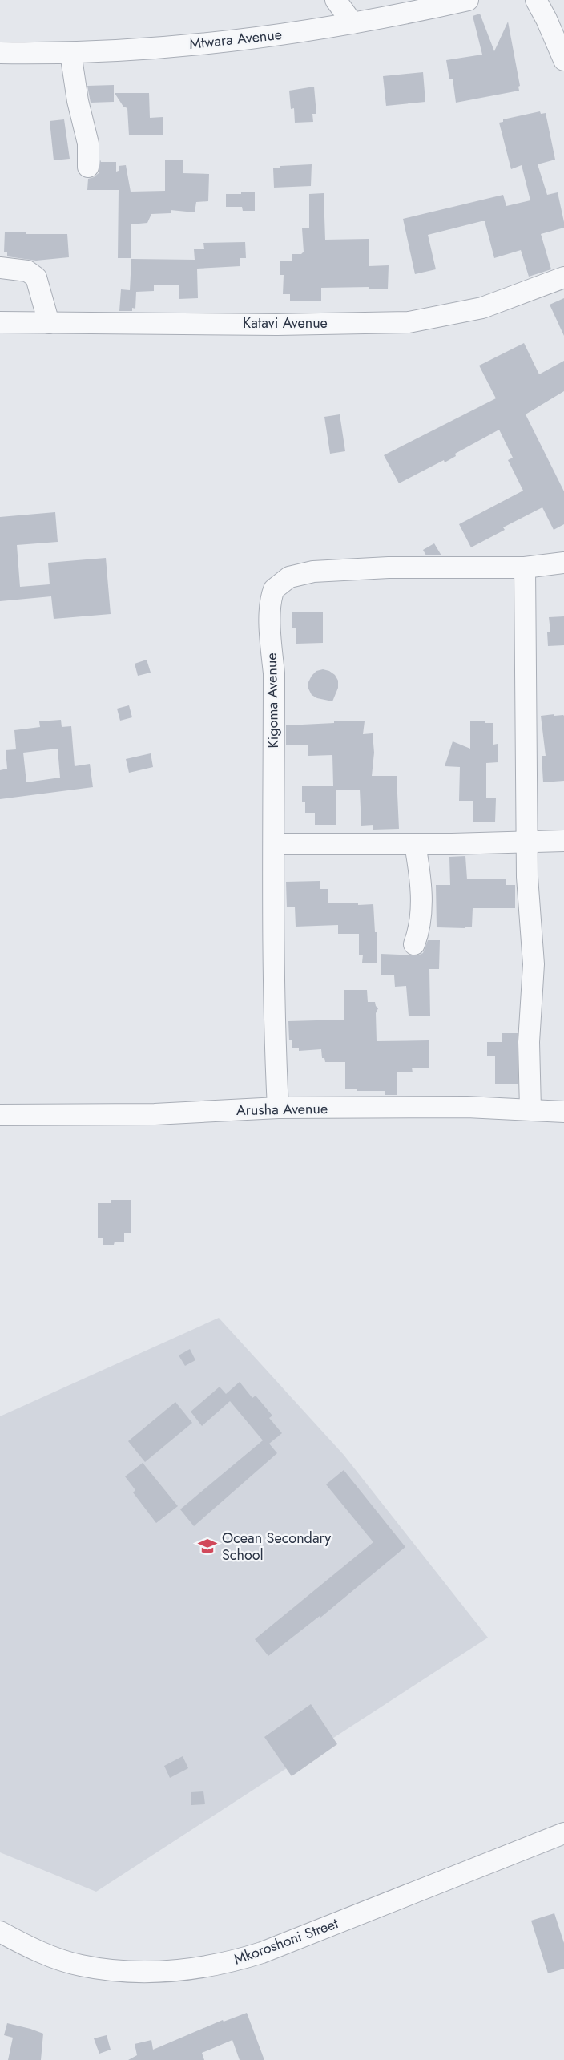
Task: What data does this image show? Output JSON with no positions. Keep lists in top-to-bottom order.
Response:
{
  "streets": {
    "street": [
      "Mtwara Avenue",
      "Katavi Avenue",
      "Kigoma Avenue",
      "Arusha Avenue",
      "Mkoroshoni Street"
    ]
  },
  "crossings": [
    ["Kigoma Avenue", "Arusha Avenue"]
  ],
  "places": {
    "school or university": ["Ocean Secondary School"]
  }
}
